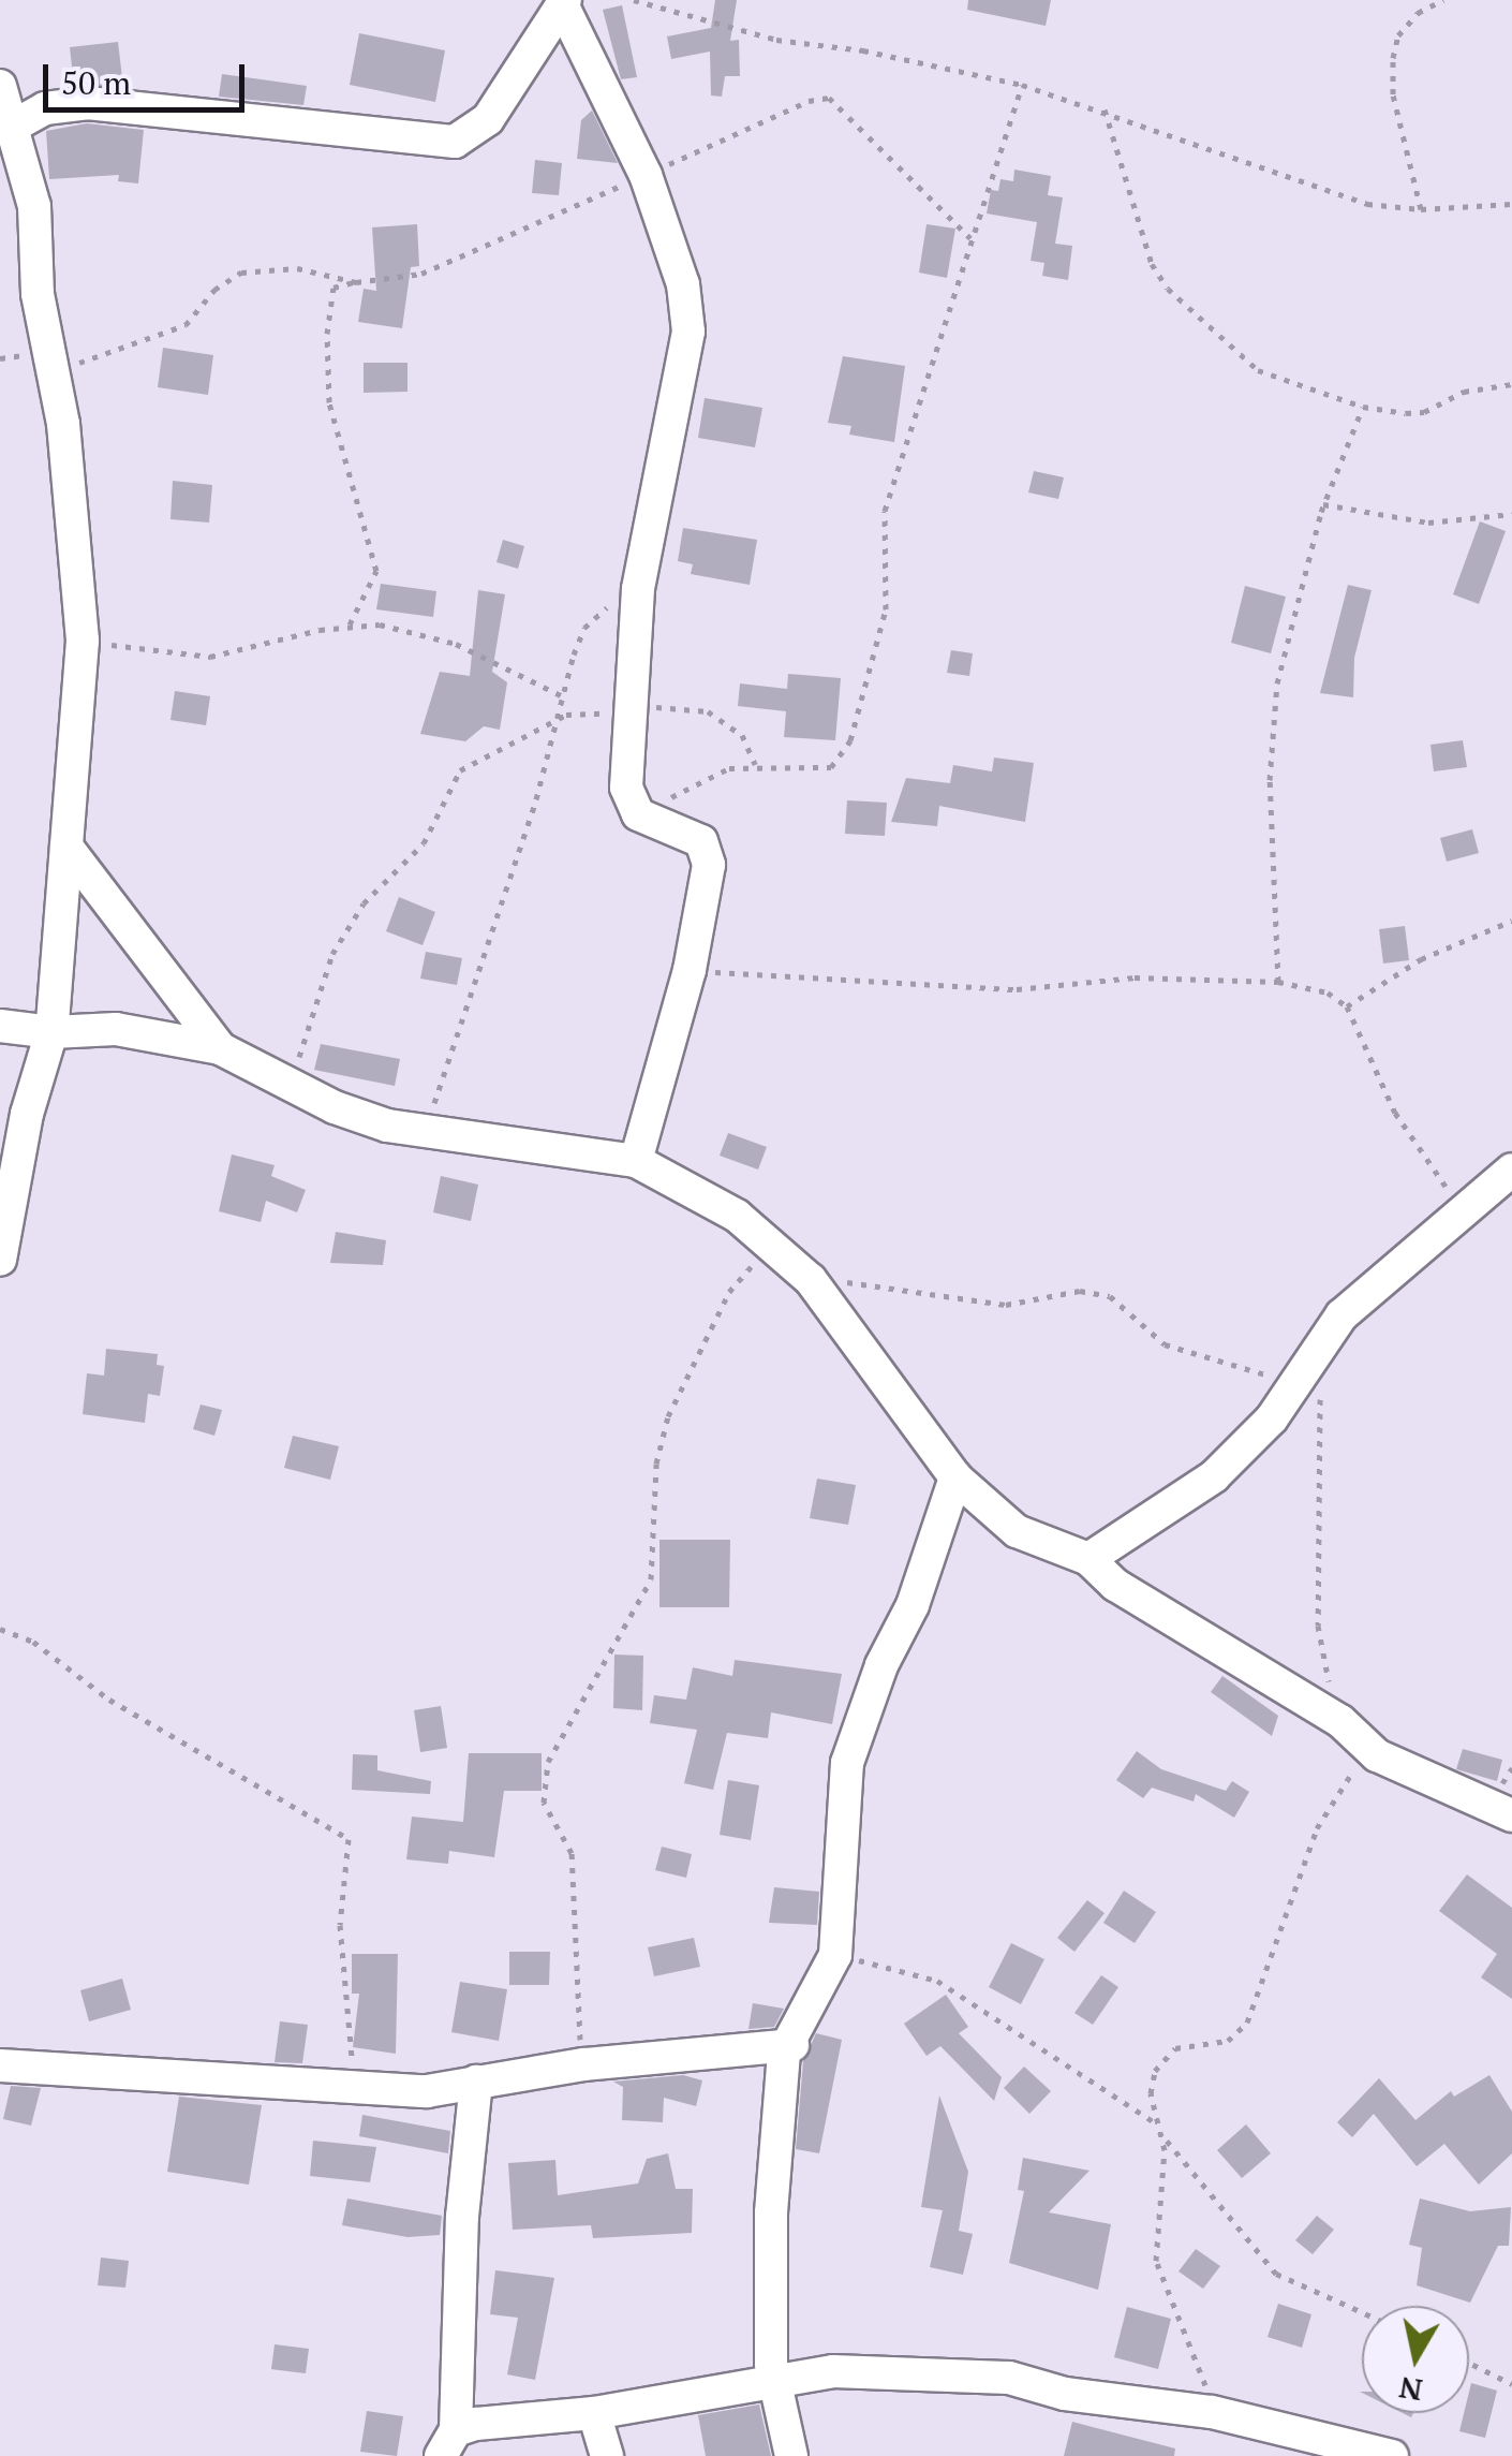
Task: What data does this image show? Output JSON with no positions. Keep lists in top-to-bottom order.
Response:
{
  "scale_bar": "50 m",
  "north": "bottom"
}
